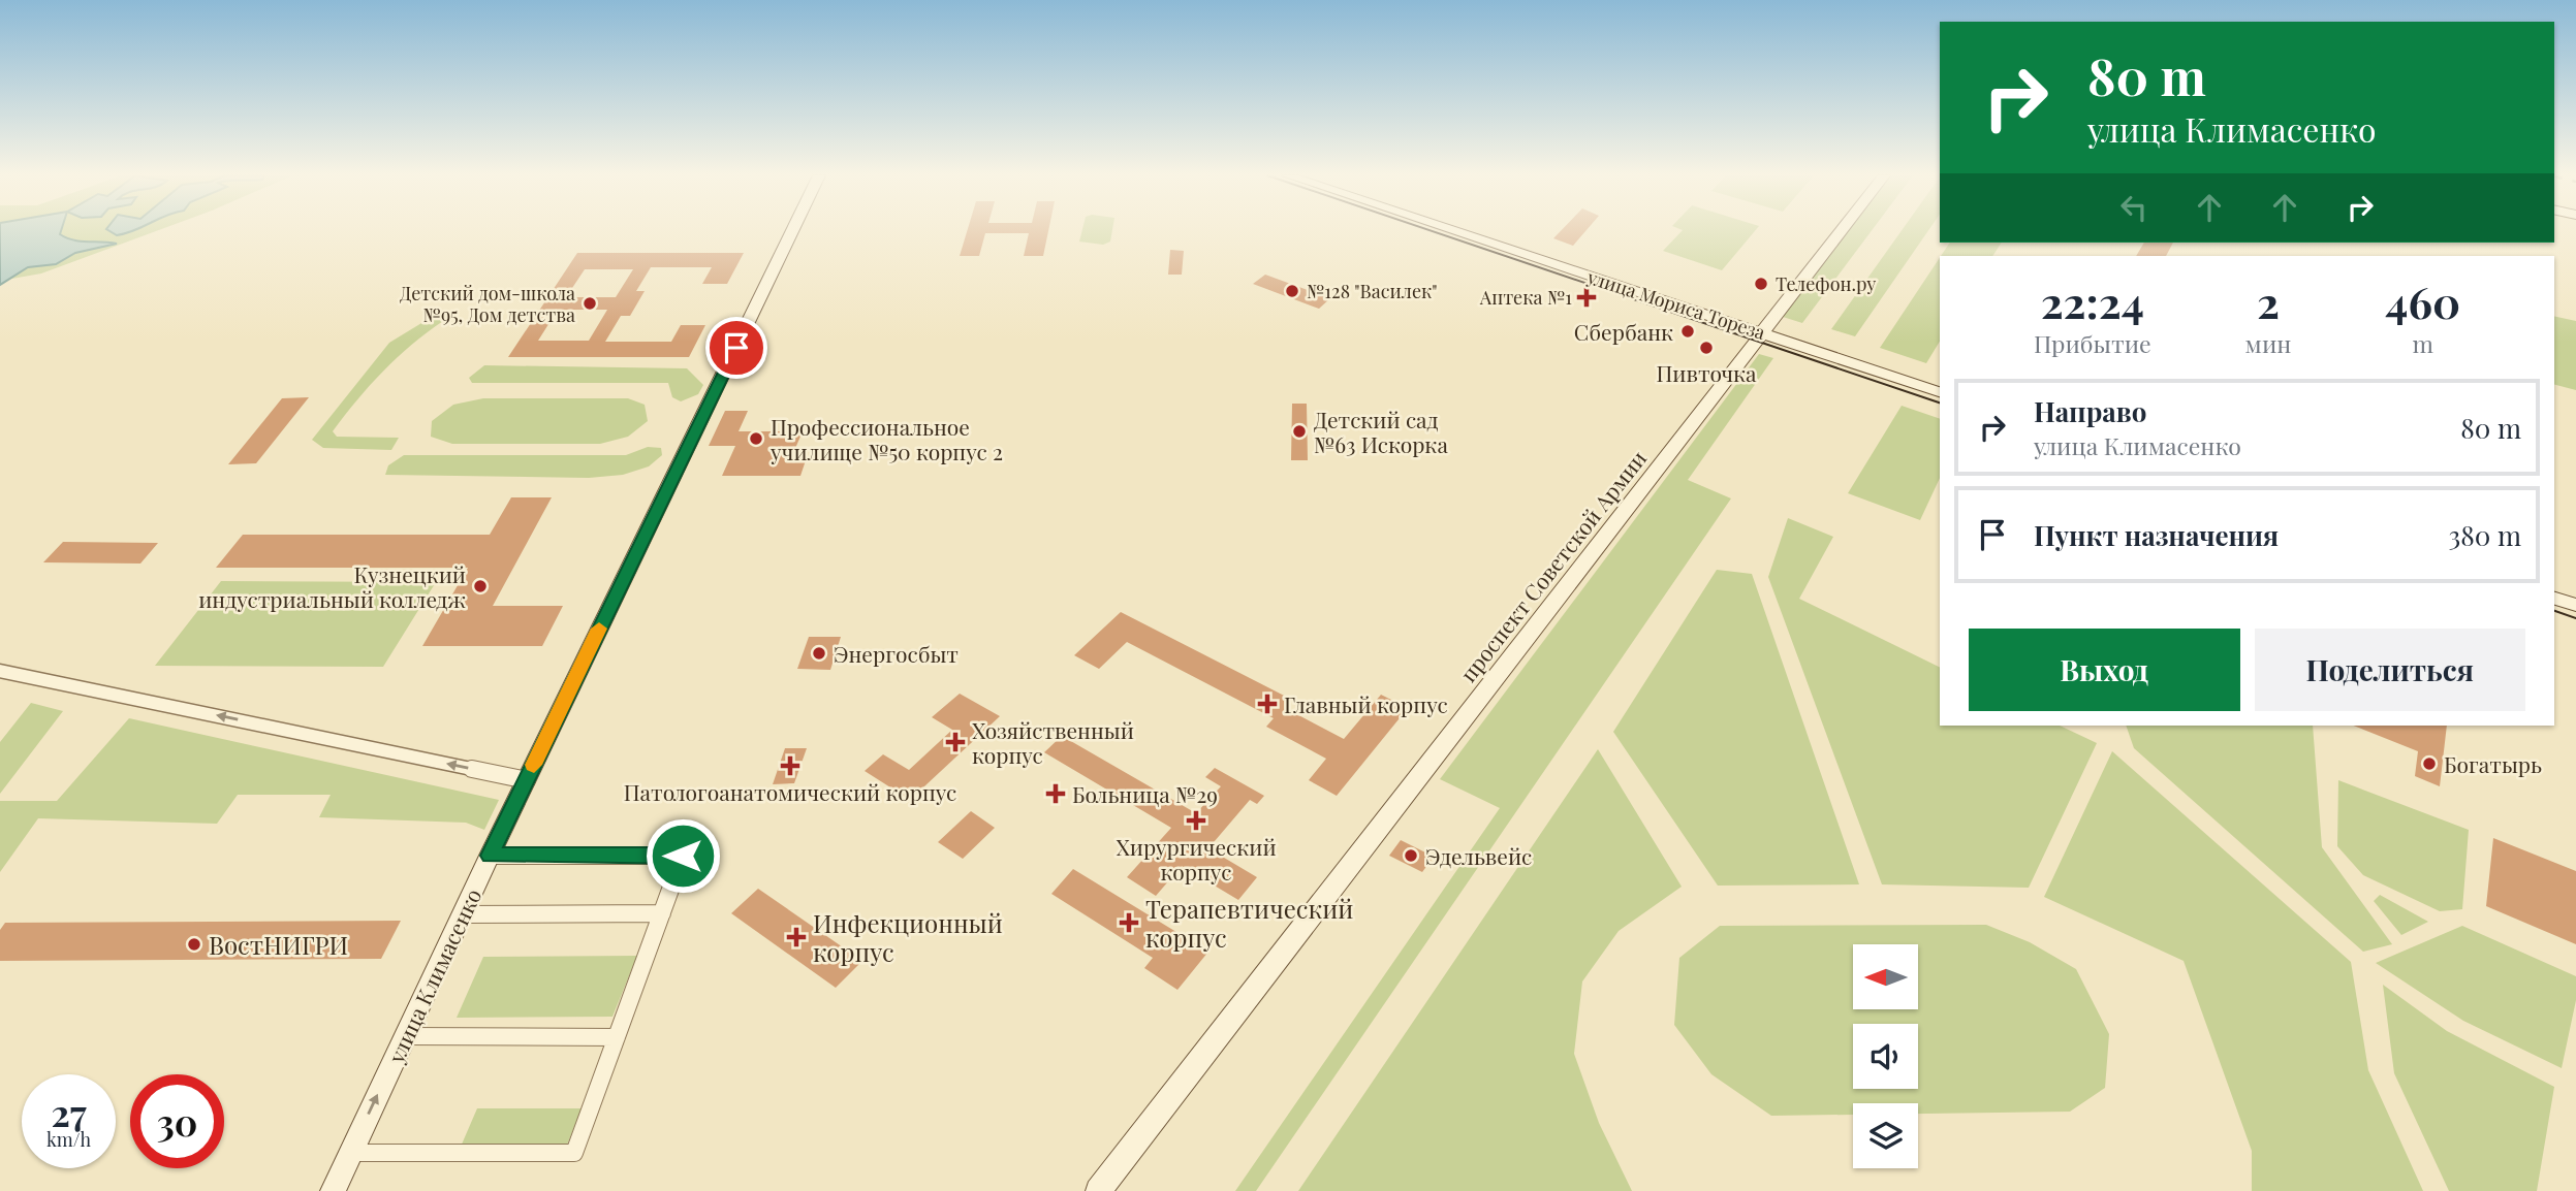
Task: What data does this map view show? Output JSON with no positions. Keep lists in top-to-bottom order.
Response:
{
  "streets": {
    "street": ["улица Мориса Тореза", "проспект Советской Армии", "улица Климасенко"]
  },
  "crossings": [
    ["улица Мориса Тореза", "проспект Советской Армии"]
  ],
  "places": {
    "other": [
      "Телефон.ру",
      "№128 \"Василек\"",
      "Детский дом-школа №95, Дом детства",
      "Сбербанк",
      "Пивточка",
      "Детский сад №63 Искорка",
      "Профессиональное училище №50 корпус 2",
      "Кузнецкий индустриальный колледж",
      "Энергосбыт",
      "Богатырь",
      "Эдельвейс",
      "ВостНИГРИ"
    ],
    "health": [
      "Аптека №1",
      "Главный корпус",
      "Хозяйственный корпус",
      "Патологоанатомический корпус",
      "Больница №29",
      "Хирургический корпус",
      "Терапевтический корпус",
      "Инфекционный корпус"
    ]
  },
  "north": "left",
  "page": {
    "turn": ["80 m", "улица Климасенко"],
    "eta": [
      "22:24",
      "Прибытие",
      "2",
      "мин",
      "460",
      "m"
    ],
    "list": [
      {
        "name": "Направо",
        "note": "улица Климасенко",
        "value": "80 m"
      },
      {
        "name": "Пункт назначения",
        "value": "380 m"
      }
    ],
    "buttons": ["Выход", "Поделиться"],
    "speed": "27 km/h",
    "limit": "30"
  }
}
